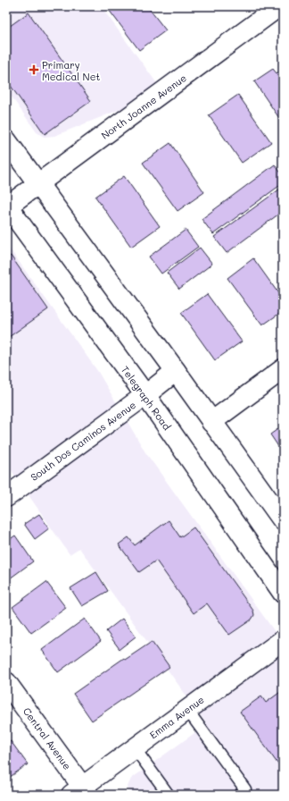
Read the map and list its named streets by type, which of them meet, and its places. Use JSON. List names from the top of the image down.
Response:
{
  "streets": {
    "street": [
      "North Joanne Avenue",
      "Telegraph Road",
      "South Dos Caminos Avenue",
      "Emma Avenue",
      "Central Avenue"
    ]
  },
  "crossings": [
    ["North Joanne Avenue", "Telegraph Road"],
    ["Telegraph Road", "South Dos Caminos Avenue"],
    ["Emma Avenue", "Central Avenue"]
  ],
  "places": {
    "health": ["Primary Medical Net"]
  }
}
